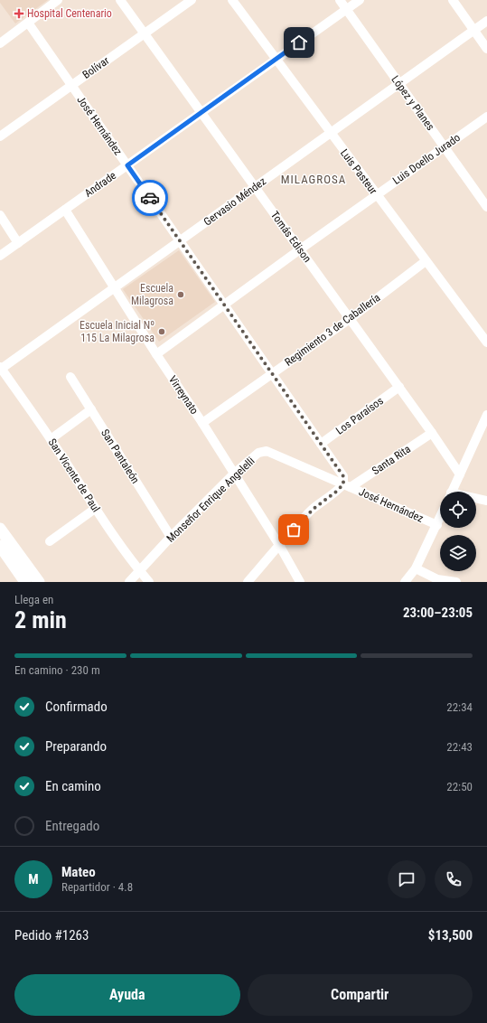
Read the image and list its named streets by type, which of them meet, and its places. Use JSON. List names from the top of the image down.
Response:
{
  "streets": {
    "street": [
      "Bolívar",
      "López y Planes",
      "José Hernández",
      "Luis Doello Jurado",
      "Luis Pasteur",
      "Andrade",
      "Gervasio Méndez",
      "Tomás Edison",
      "Regimiento 3 de Caballería",
      "Virreynato",
      "Los Paraísos",
      "San Pantaleón",
      "Santa Rita",
      "San Vicente de Paul",
      "Monseñor Enrique Angelelli"
    ]
  },
  "crossings": [
    ["Bolívar", "José Hernández"],
    ["Bolívar", "Tomás Edison"],
    ["López y Planes", "Luis Doello Jurado"],
    ["López y Planes", "Andrade"],
    ["López y Planes", "Gervasio Méndez"],
    ["José Hernández", "Luis Doello Jurado"],
    ["José Hernández", "Andrade"],
    ["José Hernández", "Gervasio Méndez"],
    ["José Hernández", "Regimiento 3 de Caballería"],
    ["José Hernández", "Los Paraísos"],
    ["José Hernández", "Santa Rita"],
    ["José Hernández", "Monseñor Enrique Angelelli"],
    ["Luis Doello Jurado", "Luis Pasteur"],
    ["Luis Doello Jurado", "Tomás Edison"],
    ["Luis Doello Jurado", "Virreynato"],
    ["Luis Pasteur", "Andrade"],
    ["Luis Pasteur", "Gervasio Méndez"],
    ["Luis Pasteur", "Regimiento 3 de Caballería"],
    ["Andrade", "Tomás Edison"],
    ["Andrade", "Virreynato"],
    ["Gervasio Méndez", "Tomás Edison"],
    ["Gervasio Méndez", "Virreynato"],
    ["Gervasio Méndez", "San Vicente de Paul"],
    ["Tomás Edison", "Regimiento 3 de Caballería"],
    ["Tomás Edison", "Los Paraísos"],
    ["Tomás Edison", "Santa Rita"],
    ["Regimiento 3 de Caballería", "Virreynato"],
    ["Virreynato", "Santa Rita"],
    ["Virreynato", "Monseñor Enrique Angelelli"],
    ["San Pantaleón", "Monseñor Enrique Angelelli"],
    ["Santa Rita", "Monseñor Enrique Angelelli"],
    ["San Vicente de Paul", "Monseñor Enrique Angelelli"]
  ],
  "districts": ["MILAGROSA"],
  "places": {
    "health": ["Hospital Centenario"],
    "other": ["Escuela Milagrosa", "Escuela Inicial Nº 115 La Milagrosa"]
  },
  "page": {
    "heading": ["2 min", "Llega en", "23:00–23:05"],
    "panel": [
      "Mateo",
      "Repartidor · 4.8",
      "Pedido #1263",
      "$13,500"
    ],
    "bar": "En camino · 230 m",
    "list": [
      ["Confirmado", "22:34"],
      ["Preparando", "22:43"],
      ["En camino", "22:50"],
      "Entregado"
    ],
    "round": "M",
    "buttons": ["Ayuda", "Compartir"]
  }
}
